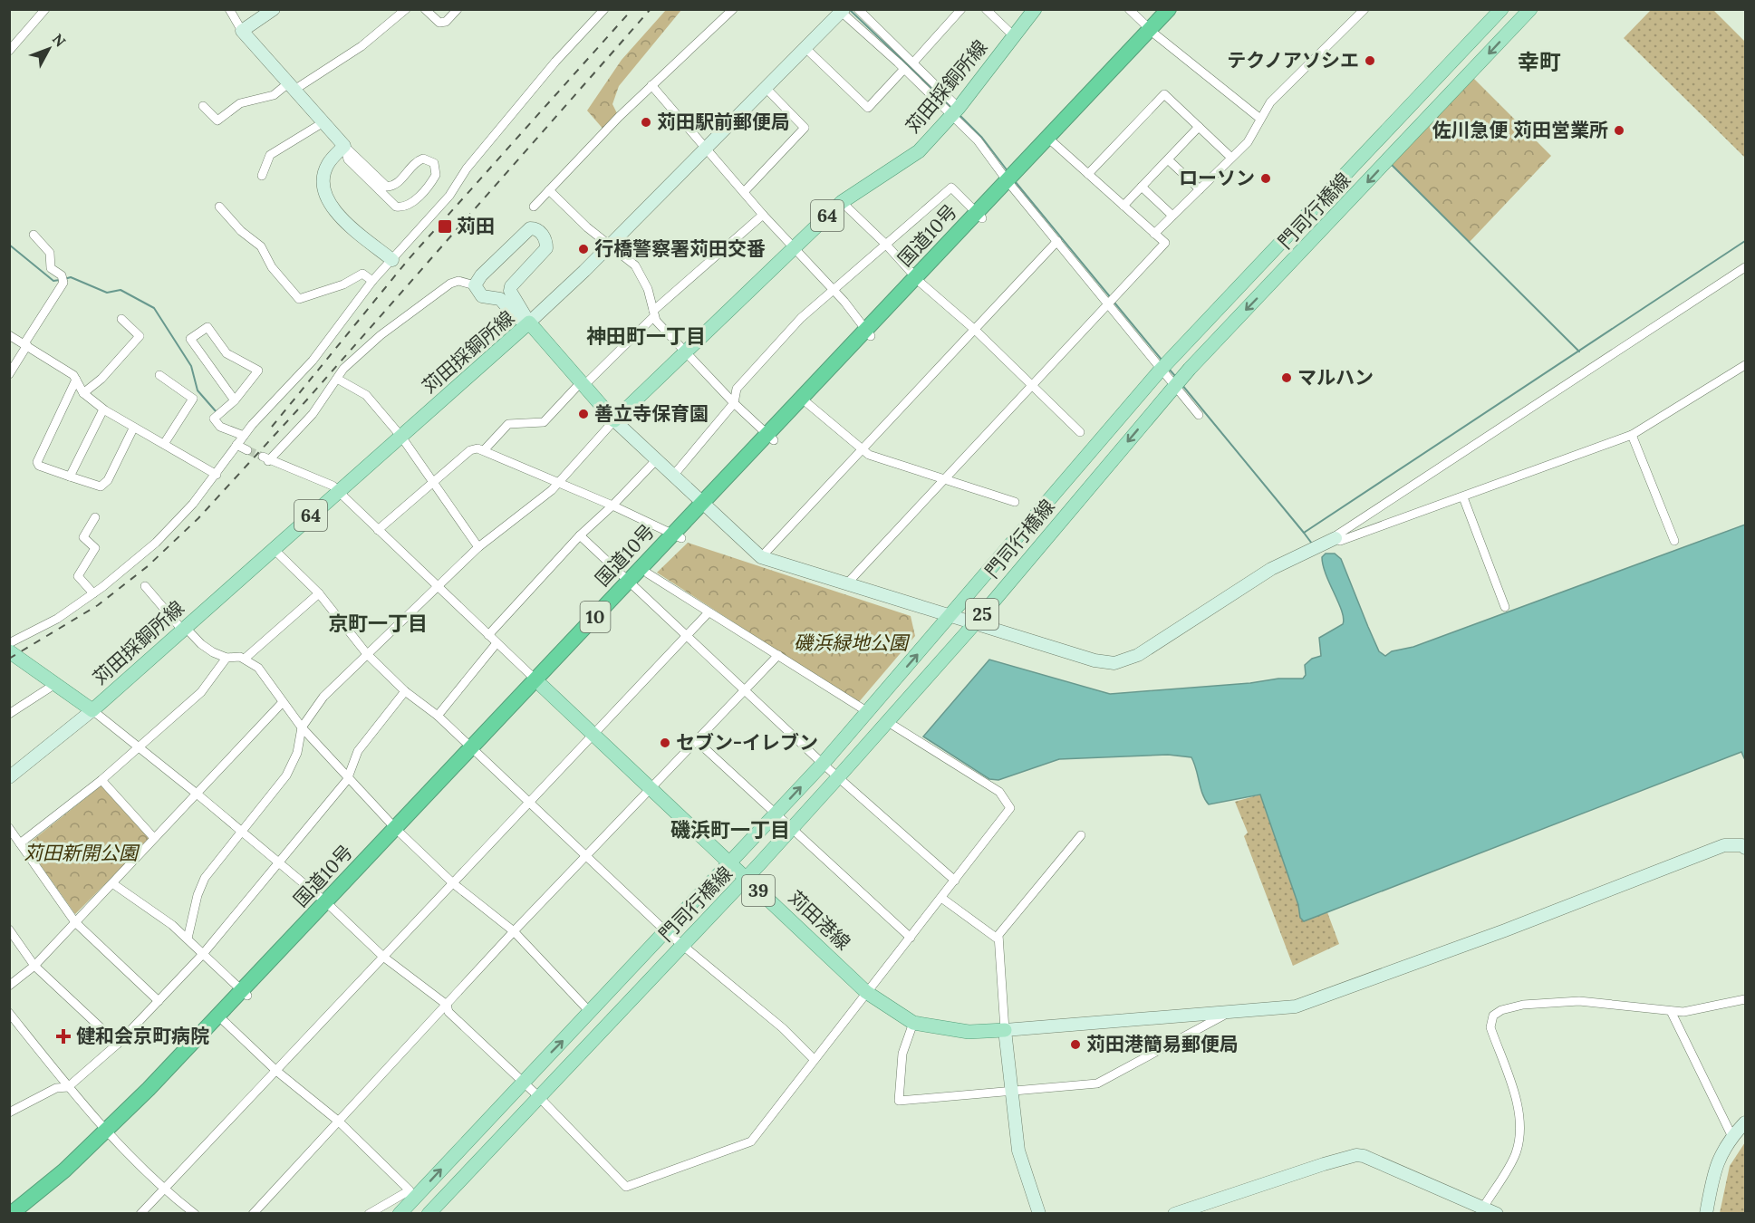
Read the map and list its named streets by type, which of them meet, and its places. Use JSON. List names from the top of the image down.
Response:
{
  "streets": {
    "highway": ["国道10号", "10"],
    "main road": [
      "苅田採銅所線",
      "門司行橋線",
      "64",
      "25",
      "39",
      "苅田港線"
    ]
  },
  "crossings": [
    ["門司行橋線", "苅田港線"],
    ["国道10号", "苅田港線"]
  ],
  "districts": [
    "幸町",
    "神田町一丁目",
    "京町一丁目",
    "磯浜町一丁目"
  ],
  "parks": ["磯浜緑地公園", "苅田新開公園"],
  "places": {
    "other": [
      "テクノアソシエ",
      "苅田駅前郵便局",
      "佐川急便 苅田営業所",
      "ローソン",
      "行橋警察署苅田交番",
      "マルハン",
      "善立寺保育園",
      "セブン-イレブン",
      "苅田港簡易郵便局"
    ],
    "transit": ["苅田"],
    "health": ["健和会京町病院"]
  },
  "north": "top right"
}
